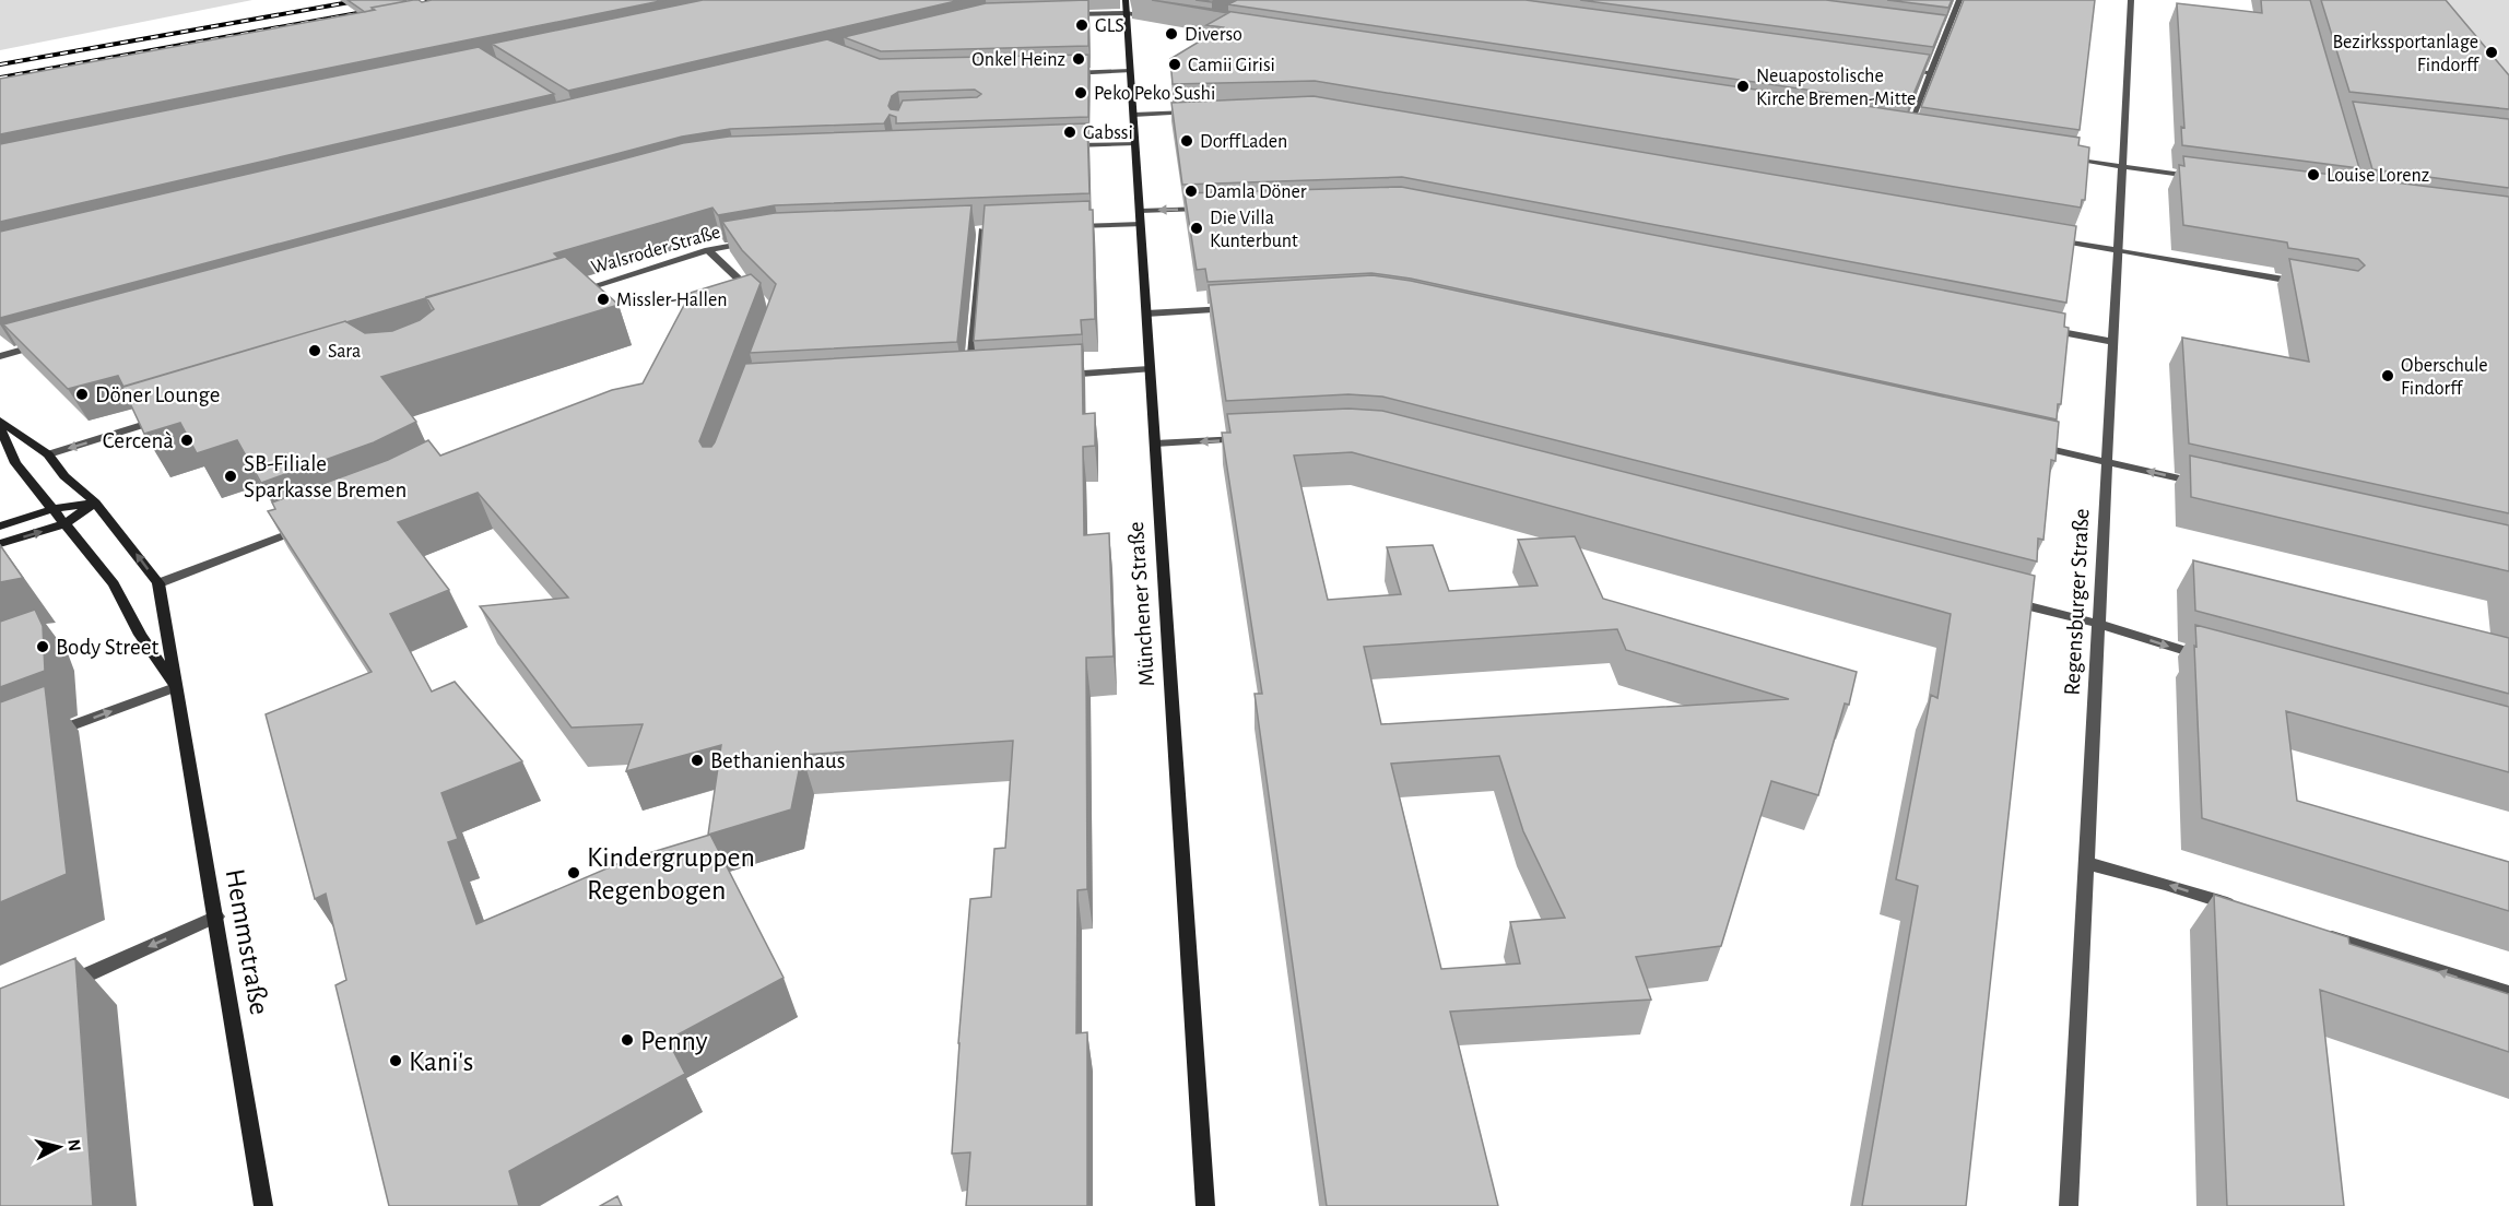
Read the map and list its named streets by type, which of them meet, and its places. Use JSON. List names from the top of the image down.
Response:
{
  "streets": {
    "street": [
      "Walsroder Straße",
      "Regensburger Straße",
      "Münchener Straße",
      "Hemmstraße"
    ]
  },
  "places": [
    "GLS",
    "Diverso",
    "Bezirkssportanlage Findorff",
    "Onkel Heinz",
    "Camii Girisi",
    "Neuapostolische Kirche Bremen-Mitte",
    "Peko Peko Sushi",
    "Gabssi",
    "DorffLaden",
    "Louise Lorenz",
    "Damla Döner",
    "Die Villa Kunterbunt",
    "Missler-Hallen",
    "Sara",
    "Oberschule Findorff",
    "Döner Lounge",
    "Cercenà",
    "SB-Filiale Sparkasse Bremen",
    "Body Street",
    "Bethanienhaus",
    "Kindergruppen Regenbogen",
    "Penny",
    "Kani's"
  ],
  "north": "right"
}
